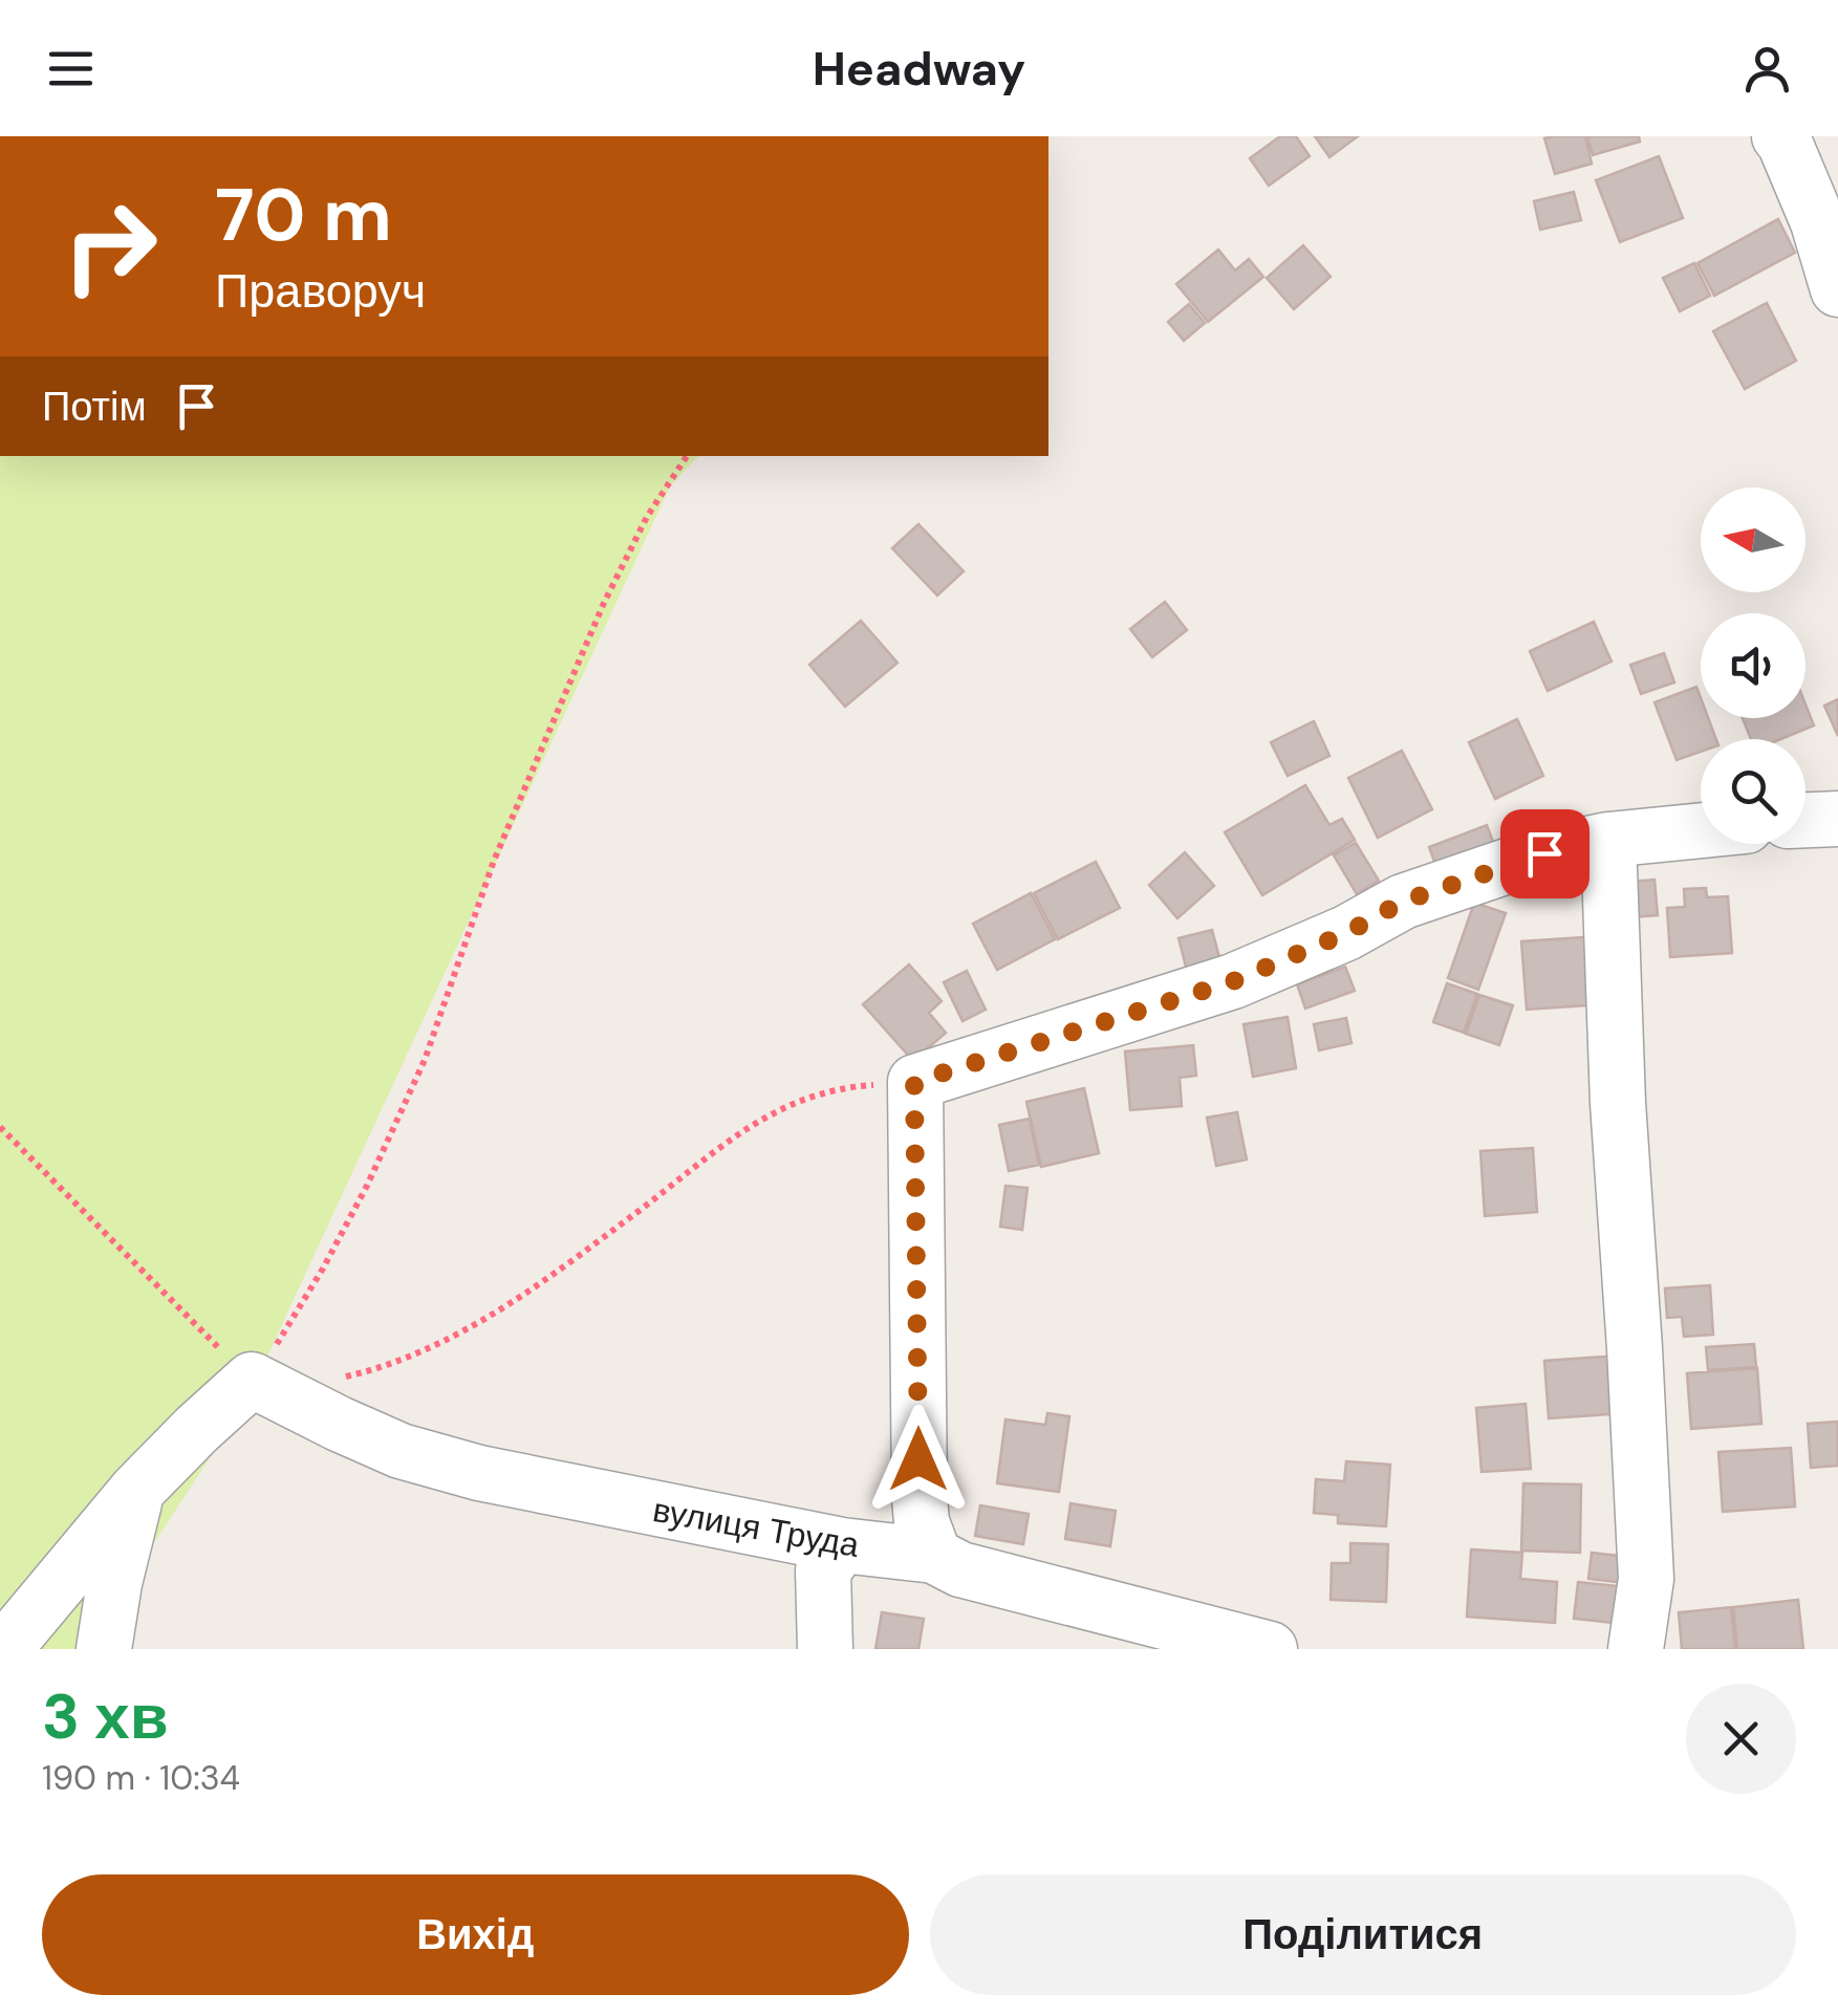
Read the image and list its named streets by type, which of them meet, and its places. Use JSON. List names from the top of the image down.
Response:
{
  "streets": {
    "street": ["вулиця Труда"]
  },
  "north": "left",
  "page": {
    "header": "Headway",
    "turn": ["70 m", "Праворуч"],
    "then": "Потім",
    "heading": ["3 хв", "190 m · 10:34"],
    "buttons": ["Вихід", "Поділитися"]
  }
}
